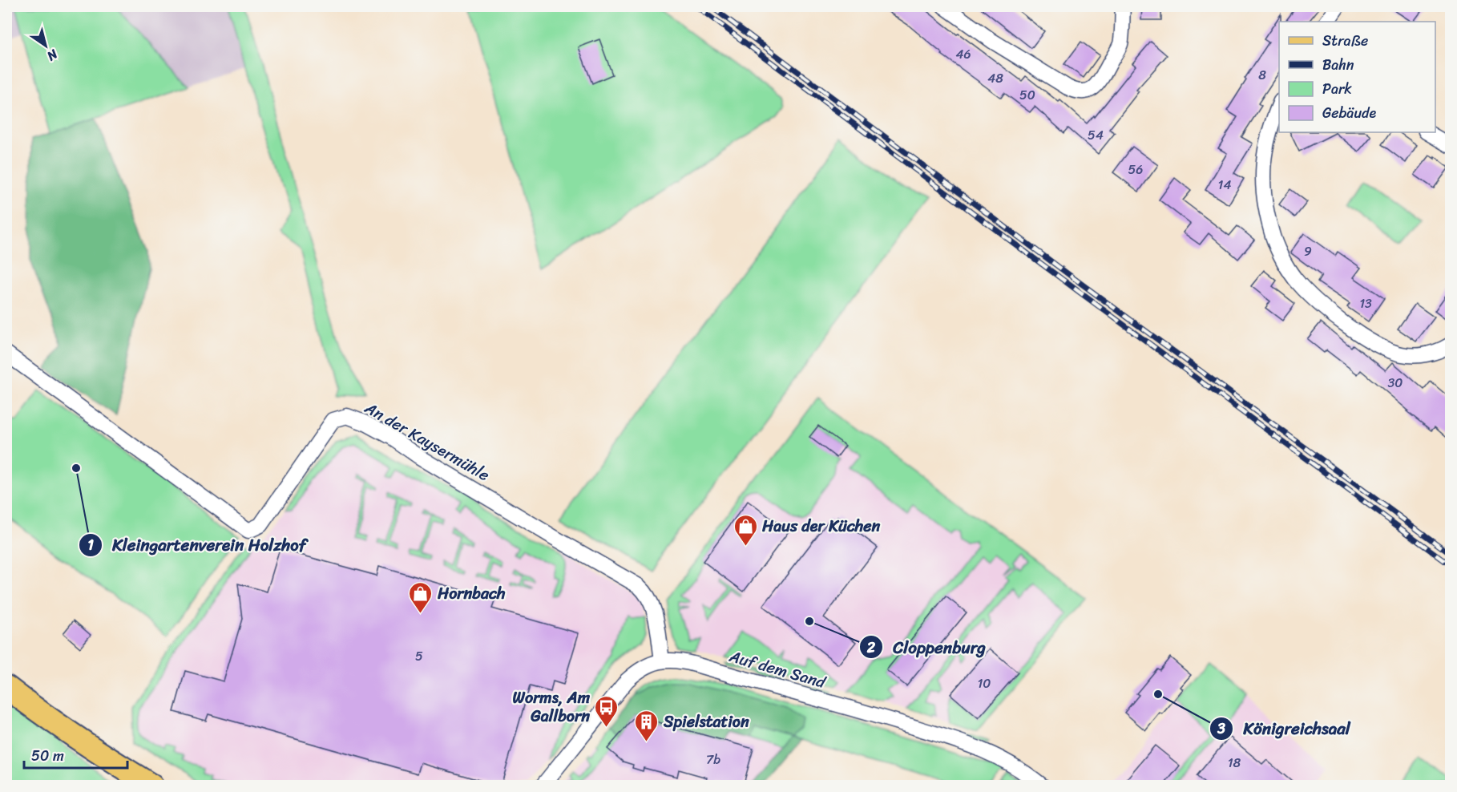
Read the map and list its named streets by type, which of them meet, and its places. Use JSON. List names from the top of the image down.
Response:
{
  "streets": {
    "street": ["An der Kaysermühle", "Auf dem Sand"]
  },
  "crossings": [
    ["An der Kaysermühle", "Auf dem Sand"]
  ],
  "places": {
    "other": ["Kleingartenverein Holzhof", "Cloppenburg", "Königreichsaal"],
    "shop": ["Haus der Küchen", "Hornbach"],
    "bus stop": ["Worms, Am Gallborn"],
    "building": ["Spielstation"]
  },
  "house_numbers": [
    "46",
    "8",
    "48",
    "50",
    "54",
    "56",
    "14",
    "9",
    "13",
    "30",
    "5",
    "10",
    "7b",
    "18"
  ],
  "legend": [
    "Straße",
    "Bahn",
    "Park",
    "Gebäude"
  ],
  "scale_bar": "50 m",
  "north": "bottom right"
}
